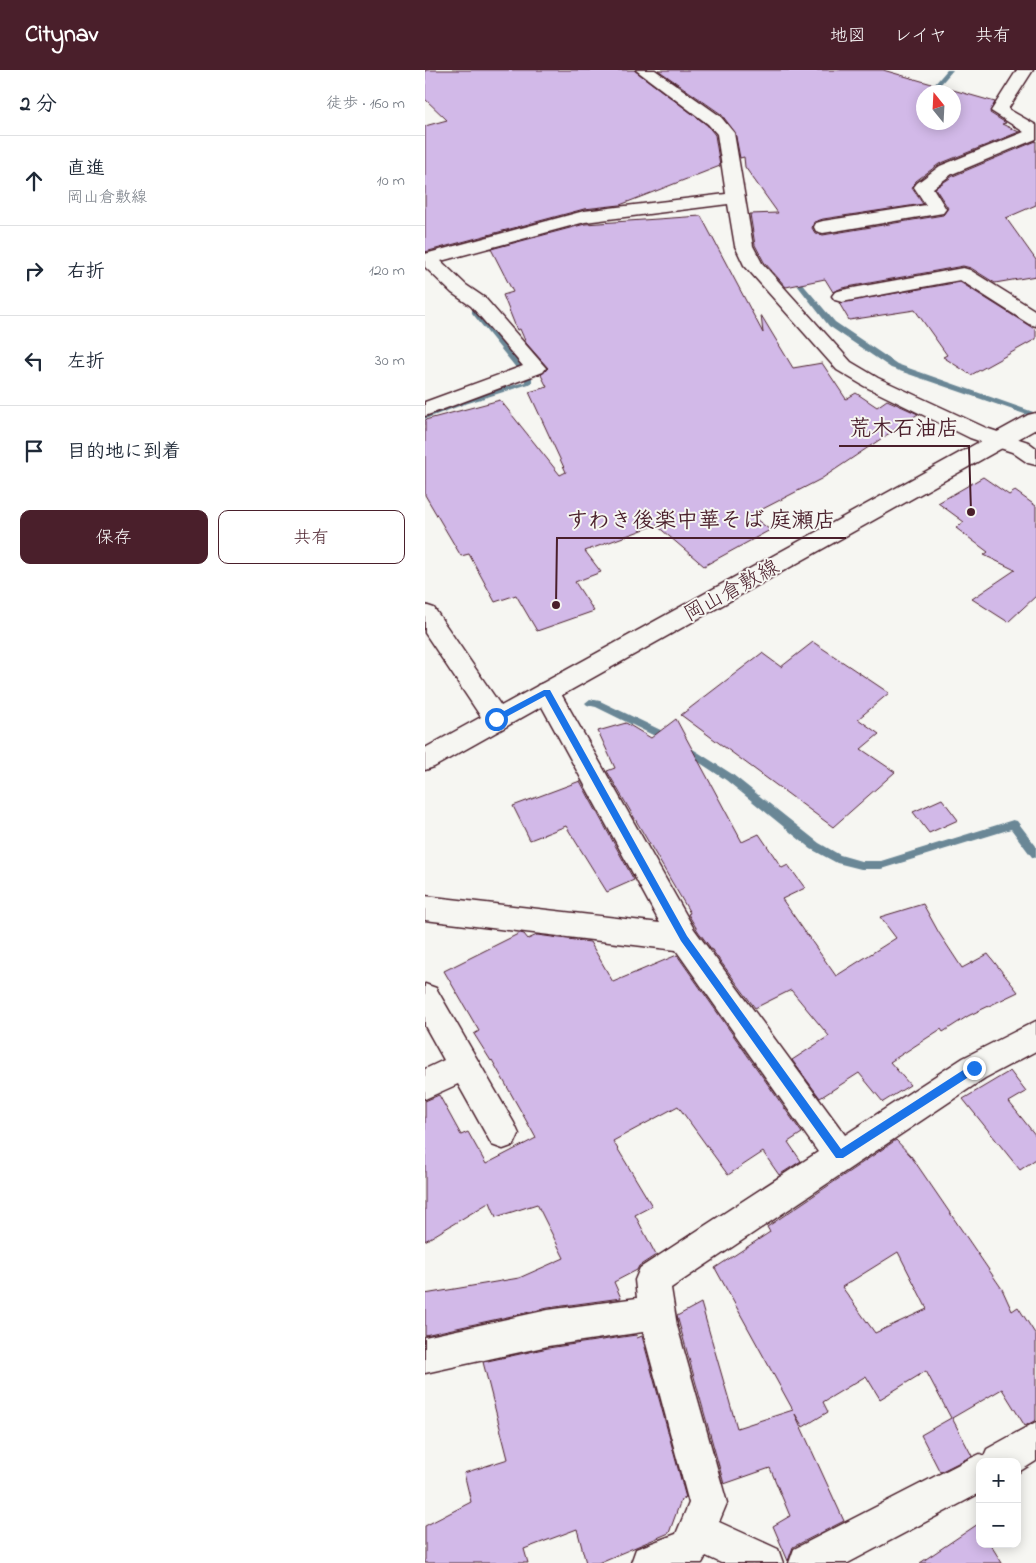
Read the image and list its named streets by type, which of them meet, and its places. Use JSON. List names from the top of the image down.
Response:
{
  "streets": {
    "street": ["岡山倉敷線"]
  },
  "places": ["荒木石油店", "すわき後楽中華そば 庭瀬店"],
  "north": "top",
  "page": {
    "header": "Citynav",
    "nav": ["地図", "レイヤ", "共有"],
    "heading": ["2 分", "徒歩 · 160 m"],
    "list": [
      ["直進", "岡山倉敷線", "10 m"],
      ["右折", "120 m"],
      ["左折", "30 m"],
      "目的地に到着"
    ],
    "buttons": ["保存", "共有"],
    "map_buttons": ["+", "−"]
  }
}
